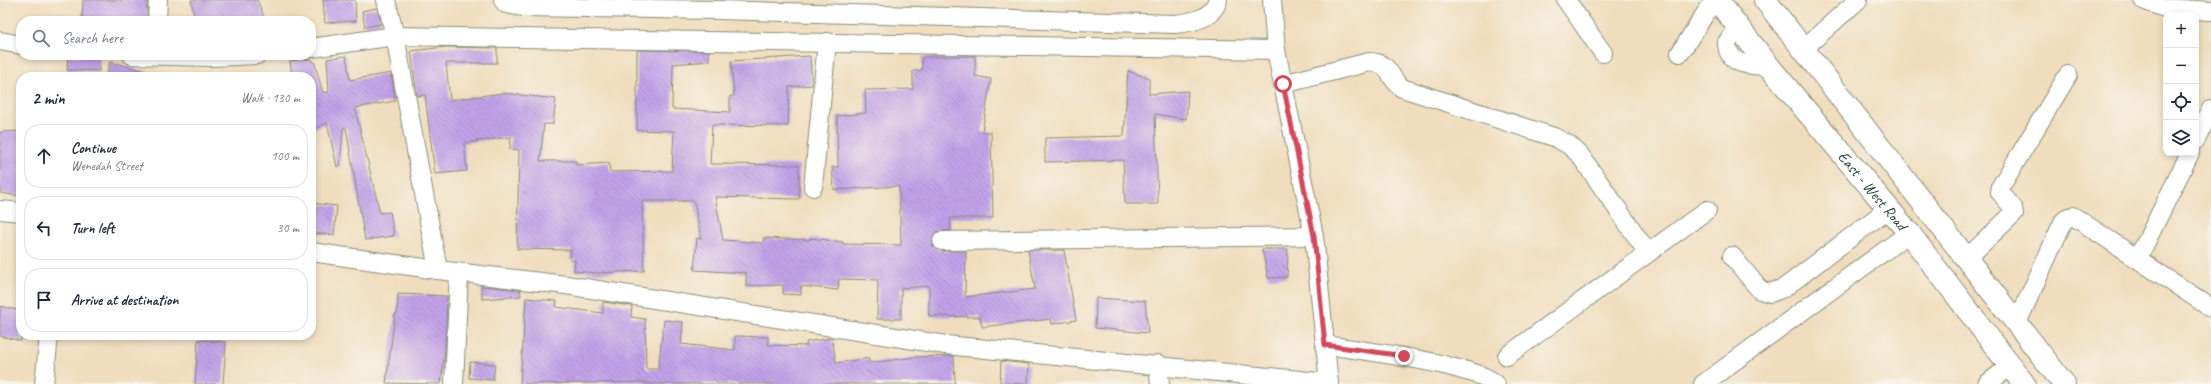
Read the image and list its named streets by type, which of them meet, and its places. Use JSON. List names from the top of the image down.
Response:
{
  "streets": {
    "main road": ["East - West Road"]
  },
  "page": {
    "map_buttons": ["+", "−"],
    "search": "Search here",
    "heading": ["2 min", "Walk · 130 m"],
    "list": [
      ["Continue", "Wenedah Street", "100 m"],
      ["Turn left", "30 m"],
      "Arrive at destination"
    ]
  }
}
